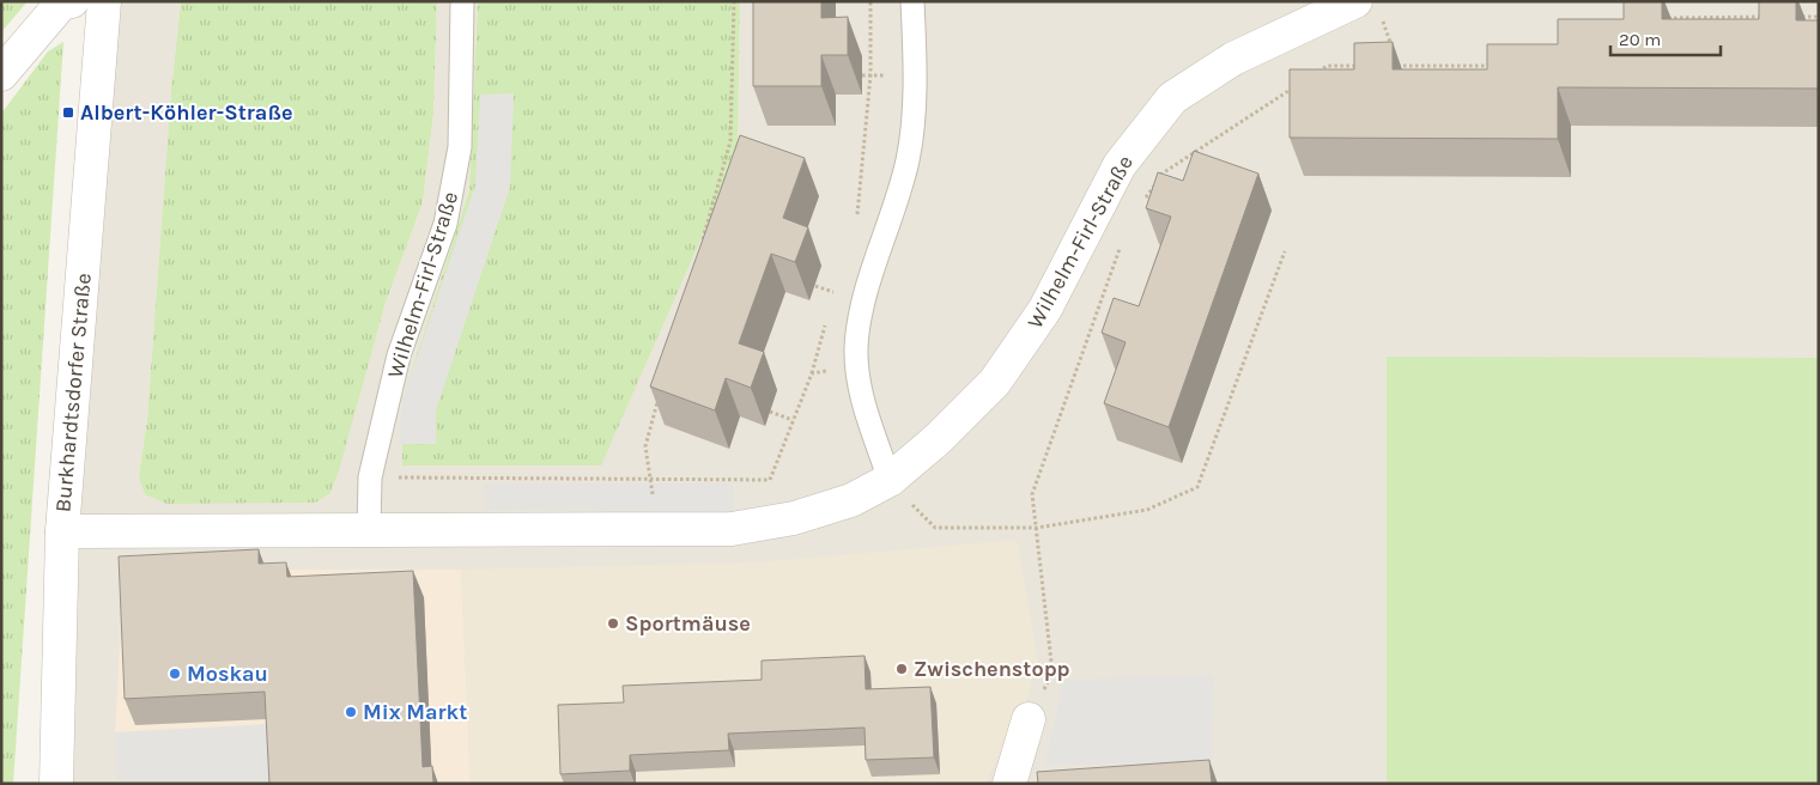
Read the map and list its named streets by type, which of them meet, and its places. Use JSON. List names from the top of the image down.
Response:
{
  "streets": {
    "street": ["Wilhelm-Firl-Straße", "Burkhardtsdorfer Straße"]
  },
  "crossings": [
    ["Wilhelm-Firl-Straße", "Burkhardtsdorfer Straße"]
  ],
  "places": {
    "transit": ["Albert-Köhler-Straße"],
    "other": [
      "Sportmäuse",
      "Zwischenstopp",
      "Moskau",
      "Mix Markt"
    ]
  },
  "scale_bar": "20 m"
}
